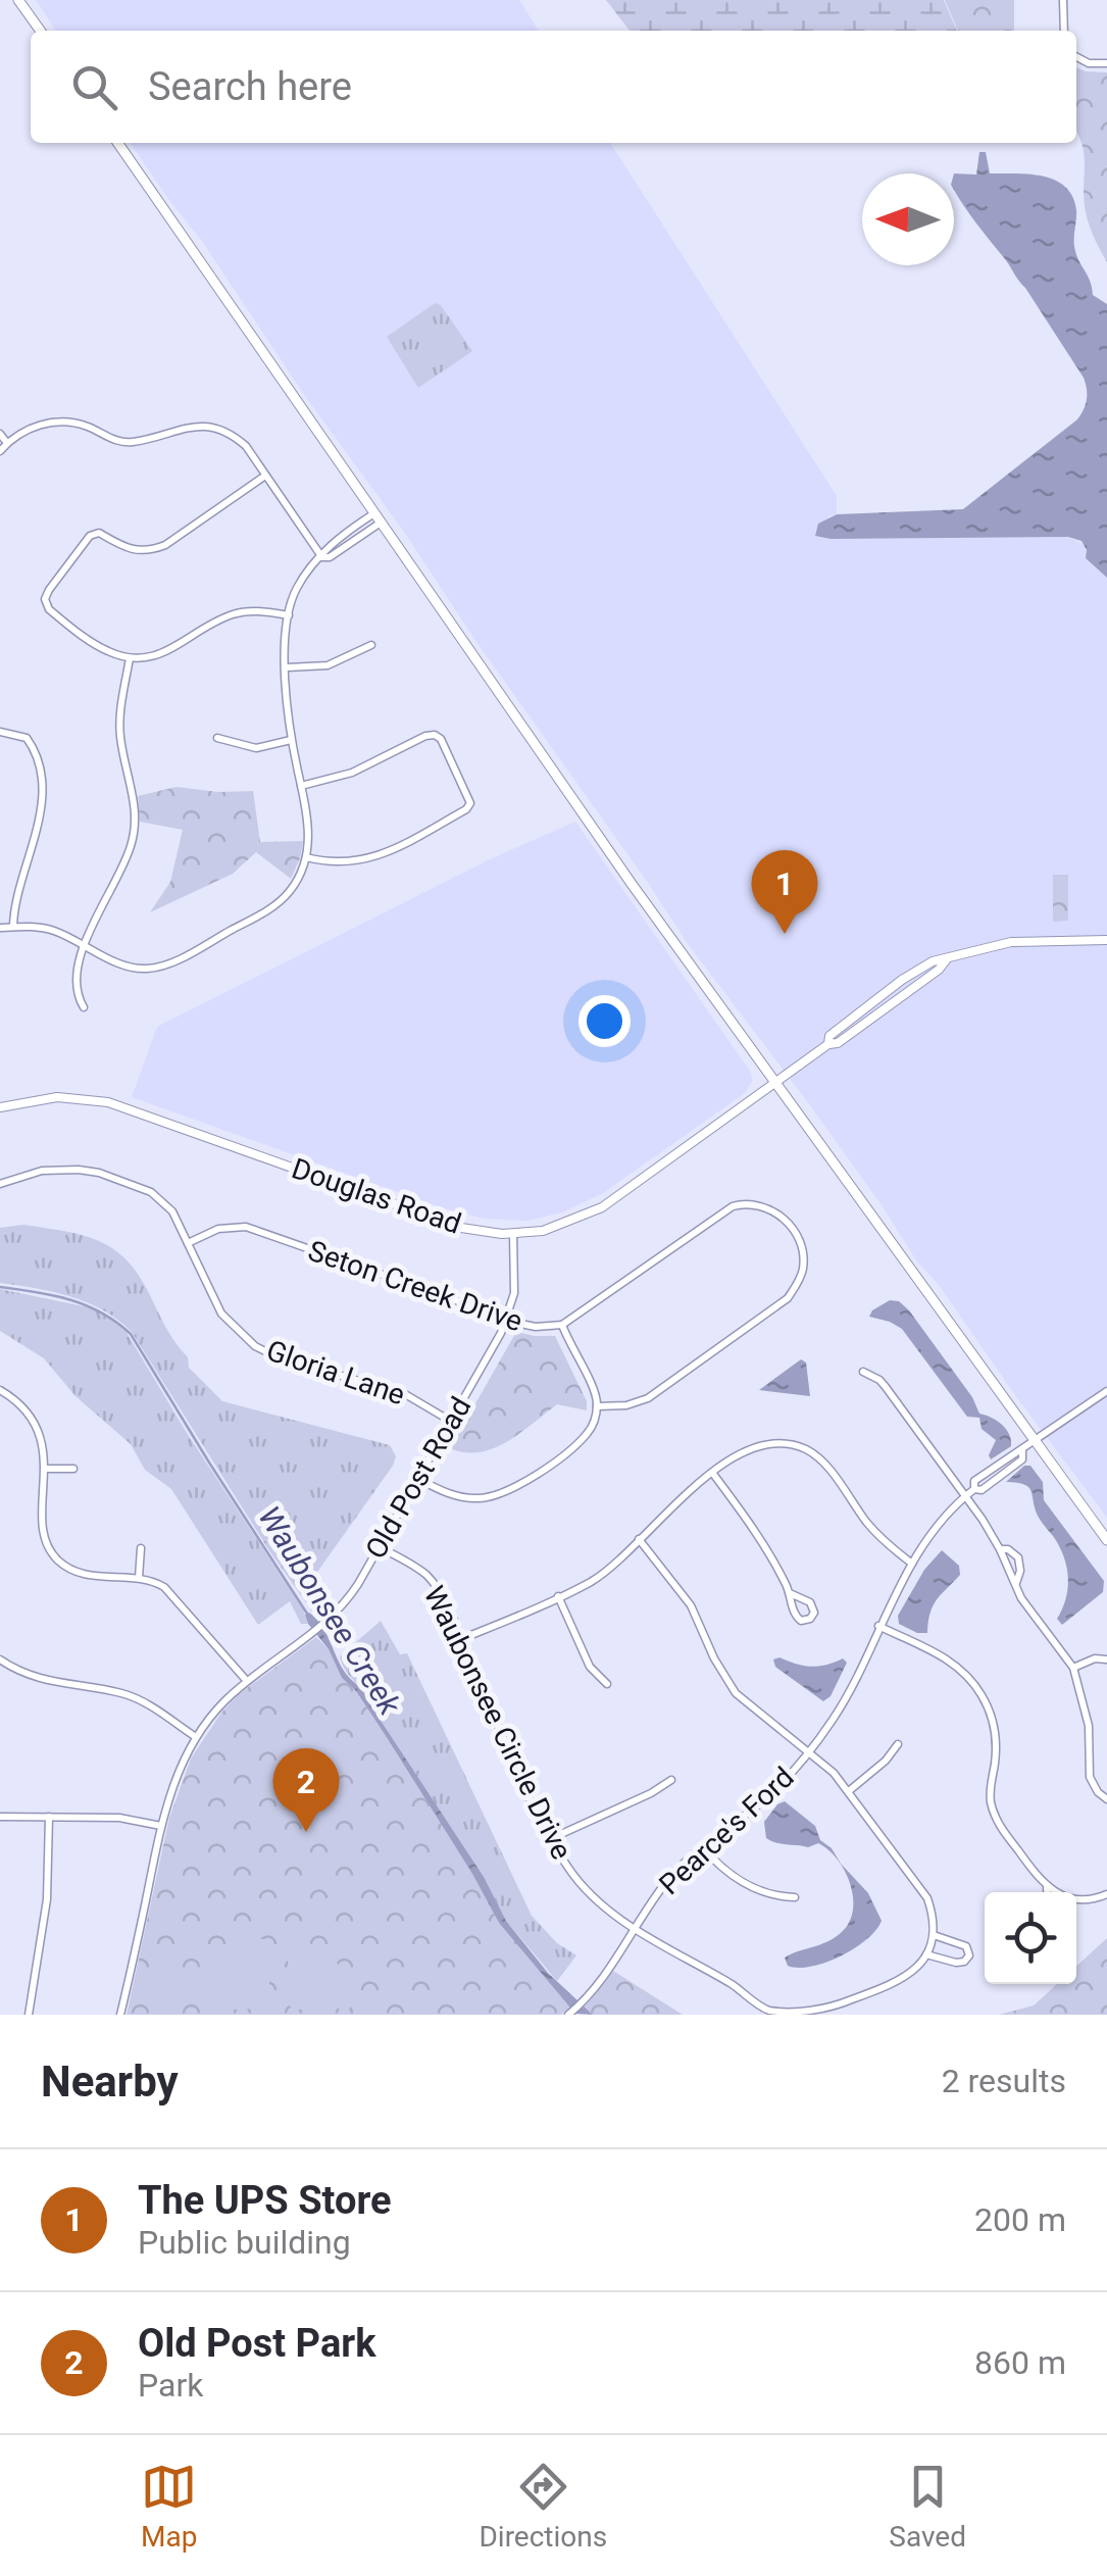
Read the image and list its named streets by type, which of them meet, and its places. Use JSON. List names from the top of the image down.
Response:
{
  "streets": {
    "street": [
      "Douglas Road",
      "Seton Creek Drive",
      "Gloria Lane",
      "Old Post Road",
      "Waubonsee Circle Drive",
      "Pearce's Ford"
    ]
  },
  "crossings": [
    ["Douglas Road", "Old Post Road"],
    ["Seton Creek Drive", "Gloria Lane"],
    ["Seton Creek Drive", "Old Post Road"],
    ["Gloria Lane", "Old Post Road"],
    ["Old Post Road", "Waubonsee Circle Drive"],
    ["Waubonsee Circle Drive", "Pearce's Ford"]
  ],
  "water": ["Waubonsee Creek"],
  "north": "left",
  "page": {
    "search": "Search here",
    "pins": ["1", "2"],
    "heading": ["Nearby", "2 results"],
    "list": [
      {
        "mark": "1",
        "name": "The UPS Store",
        "note": "Public building",
        "value": "200 m"
      },
      {
        "mark": "2",
        "name": "Old Post Park",
        "note": "Park",
        "value": "860 m"
      }
    ],
    "nav": ["Map", "Directions", "Saved"]
  }
}
